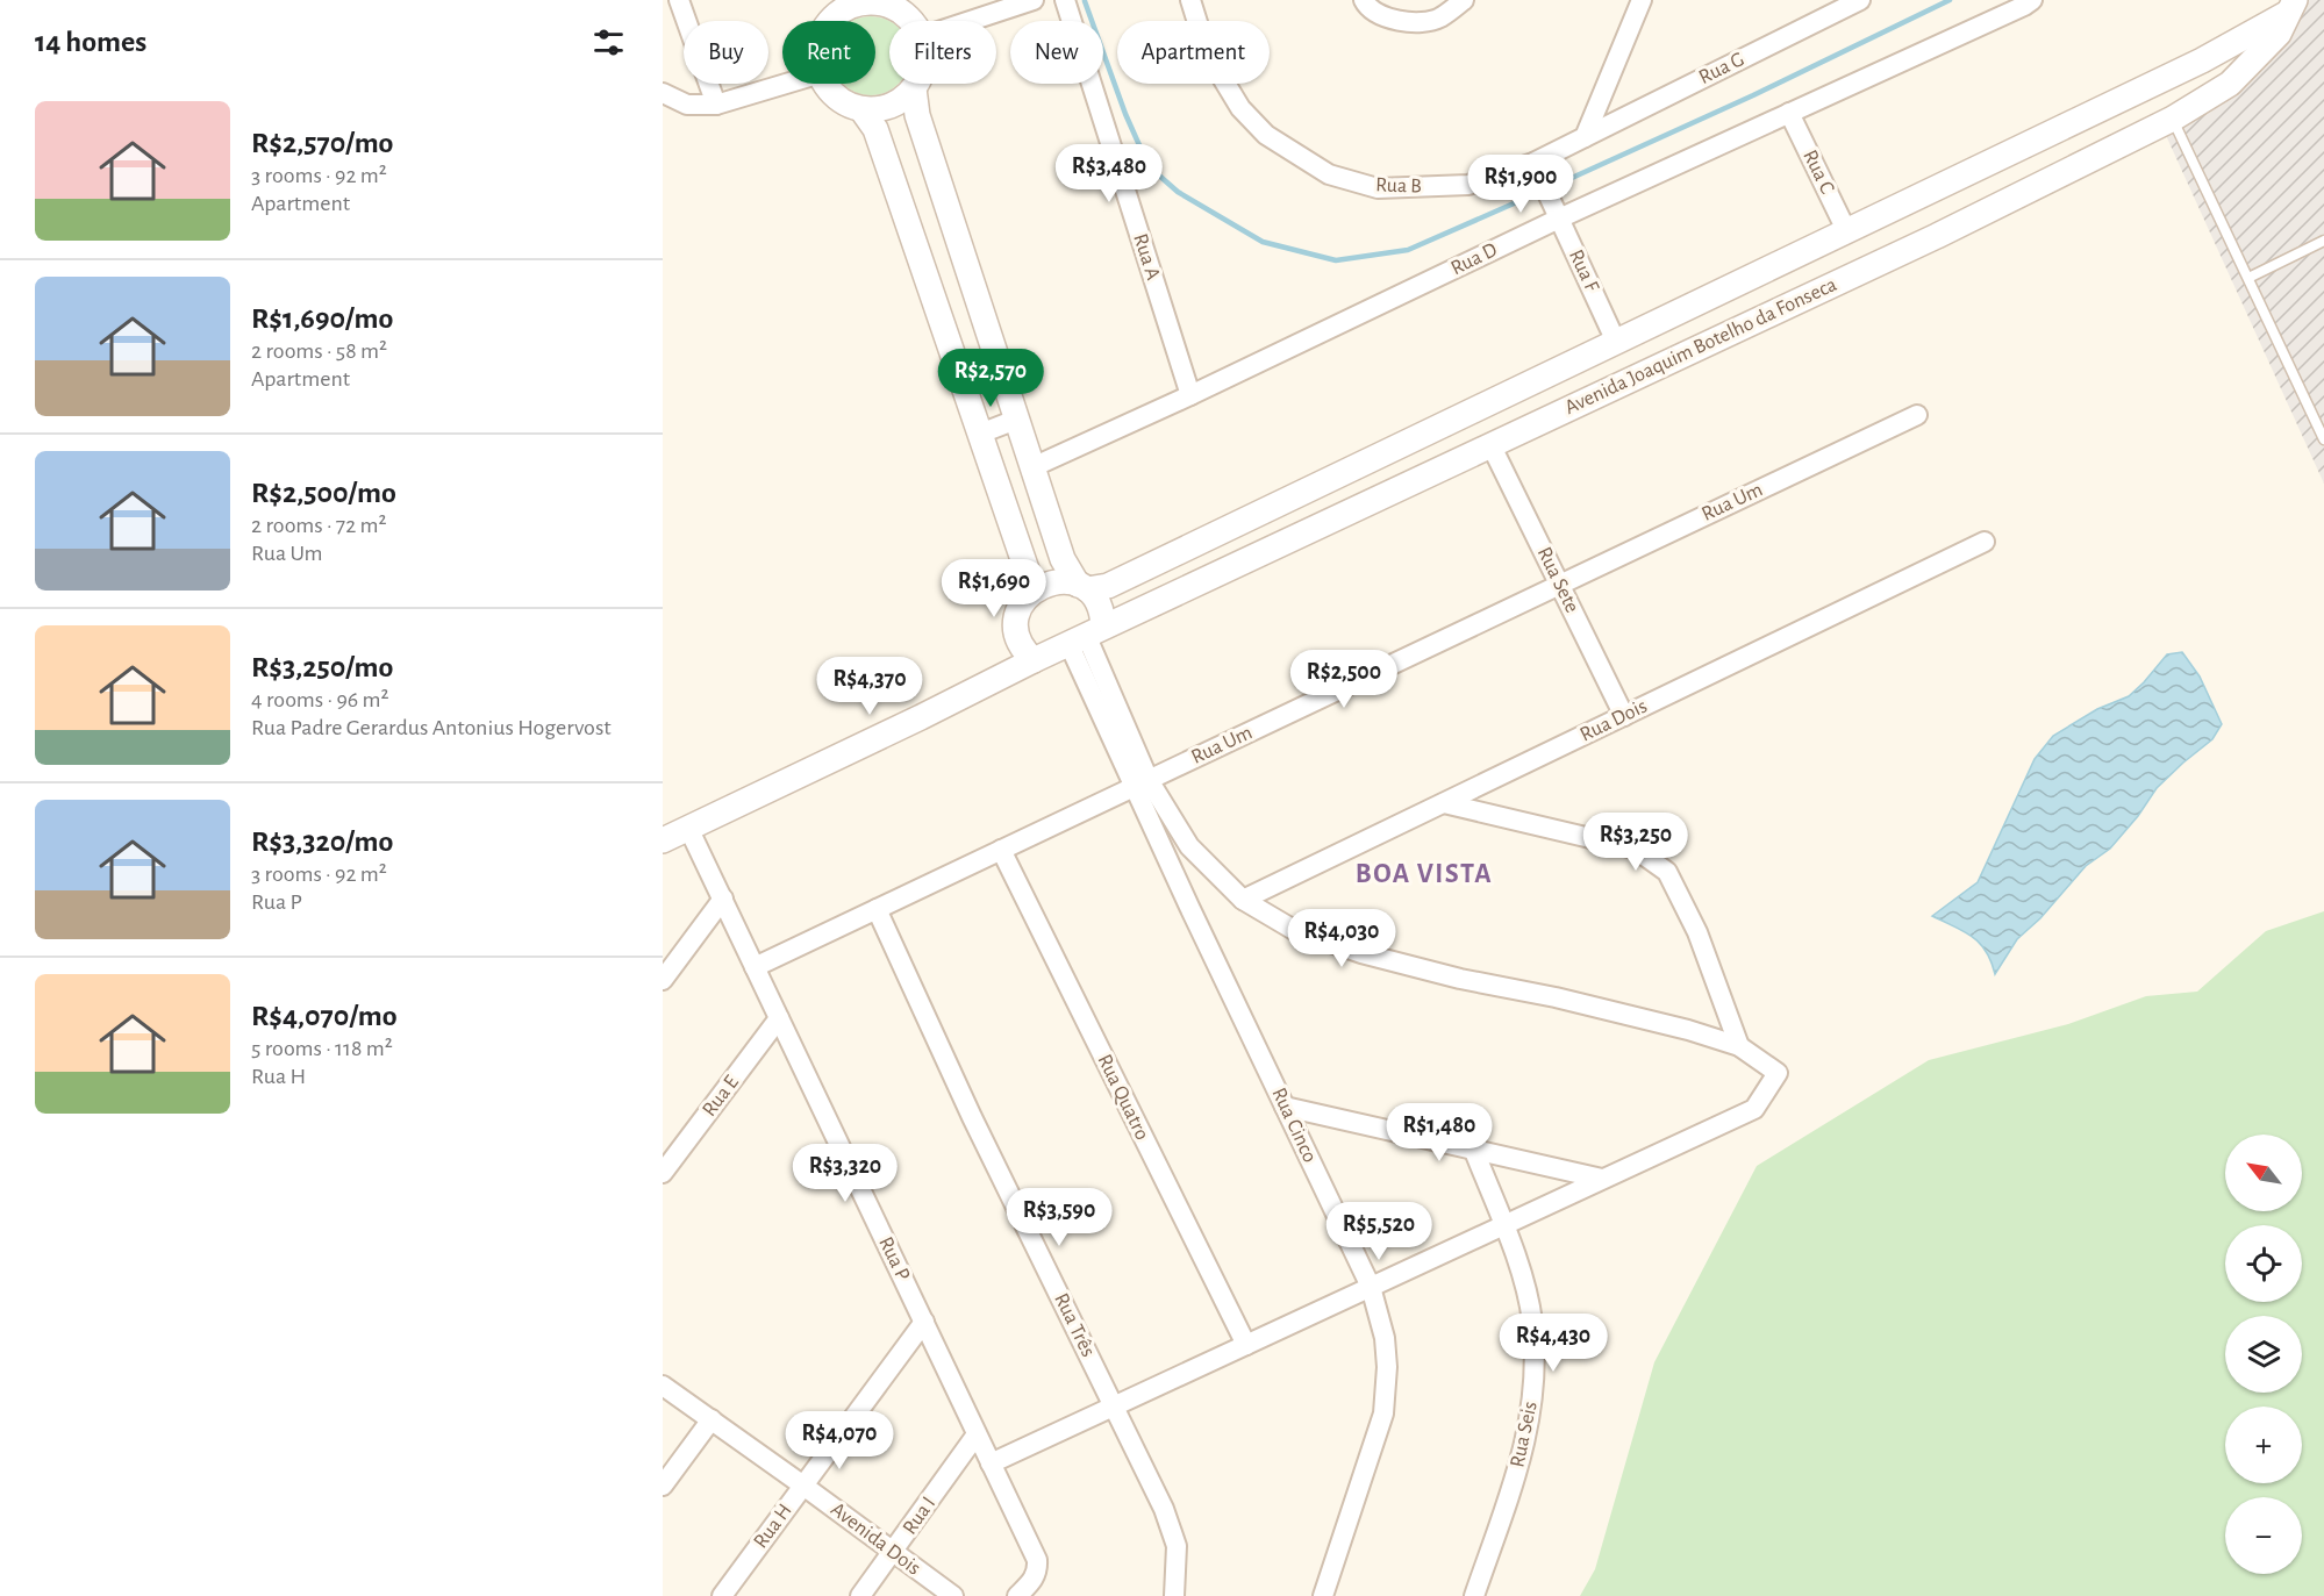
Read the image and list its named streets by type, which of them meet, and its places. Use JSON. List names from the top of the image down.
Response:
{
  "streets": {
    "street": [
      "Rua G",
      "Rua C",
      "Rua B",
      "Rua A",
      "Rua D",
      "Rua F",
      "Avenida Joaquim Botelho da Fonseca",
      "Rua Um",
      "Rua Sete",
      "Rua Dois",
      "Rua E",
      "Rua Quatro",
      "Rua Cinco",
      "Rua P",
      "Rua Três",
      "Rua Seis",
      "Rua I",
      "Rua H",
      "Avenida Dois"
    ]
  },
  "crossings": [
    ["Rua G", "Rua B"],
    ["Rua C", "Rua D"],
    ["Rua B", "Rua F"],
    ["Rua A", "Rua D"],
    ["Rua D", "Rua F"],
    ["Avenida Joaquim Botelho da Fonseca", "Rua Sete"],
    ["Rua Um", "Rua Sete"],
    ["Rua Um", "Rua Quatro"],
    ["Rua Um", "Rua Cinco"],
    ["Rua Um", "Rua P"],
    ["Rua Um", "Rua Três"],
    ["Rua Sete", "Rua Dois"],
    ["Rua E", "Rua P"],
    ["Rua P", "Rua I"],
    ["Rua P", "Rua H"],
    ["Rua I", "Avenida Dois"],
    ["Rua H", "Avenida Dois"]
  ],
  "districts": ["BOA VISTA"],
  "north": "top left",
  "page": {
    "heading": "14 homes",
    "chip": [
      "Buy",
      "Rent",
      "Filters",
      "New",
      "Apartment"
    ],
    "list": [
      {
        "name": "R$2,570/mo",
        "note": "3 rooms · 92 m² · Apartment"
      },
      {
        "name": "R$1,690/mo",
        "note": "2 rooms · 58 m² · Apartment"
      },
      {
        "name": "R$2,500/mo",
        "note": "2 rooms · 72 m² · Rua Um"
      },
      {
        "name": "R$3,250/mo",
        "note": "4 rooms · 96 m² · Rua Padre Gerardus Antonius Hogervost"
      },
      {
        "name": "R$3,320/mo",
        "note": "3 rooms · 92 m² · Rua P"
      },
      {
        "name": "R$4,070/mo",
        "note": "5 rooms · 118 m² · Rua H"
      }
    ],
    "price": [
      "R$3,480",
      "R$1,900",
      "R$2,570",
      "R$1,690",
      "R$2,500",
      "R$4,370",
      "R$3,250",
      "R$4,030",
      "R$1,480",
      "R$3,320",
      "R$3,590",
      "R$5,520",
      "R$4,430",
      "R$4,070"
    ],
    "map_buttons": ["+", "−"]
  }
}
